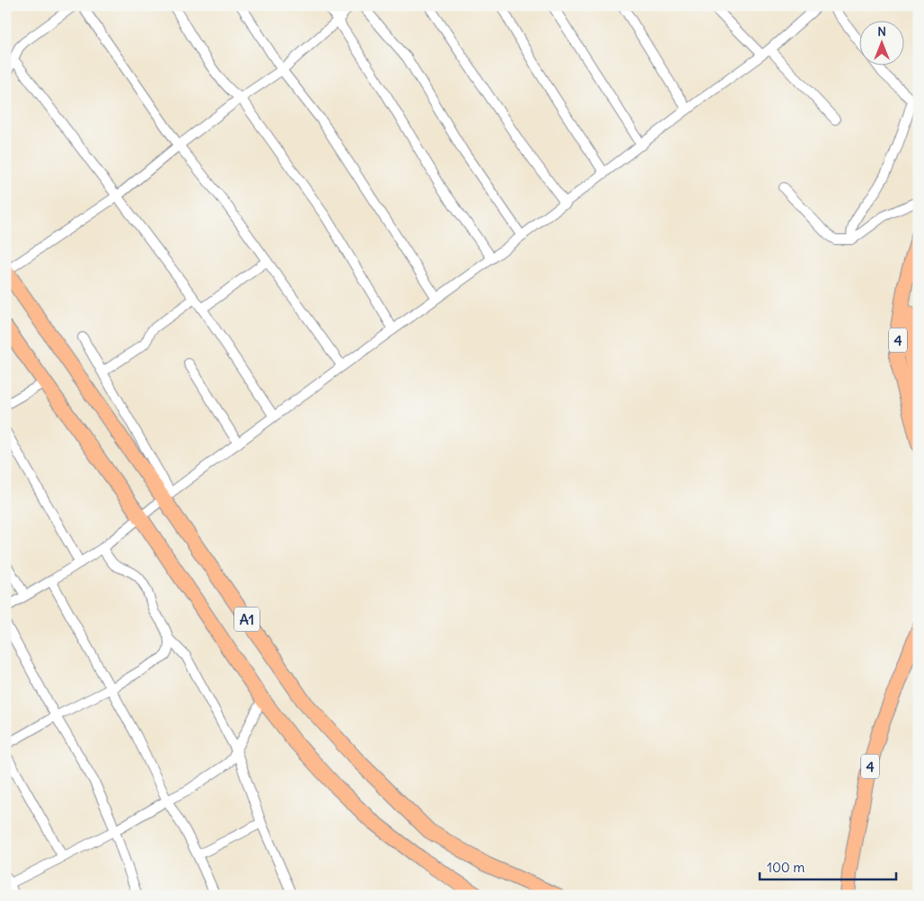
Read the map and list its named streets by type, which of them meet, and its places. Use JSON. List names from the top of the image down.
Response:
{
  "streets": {
    "main road": ["4", "A1"]
  },
  "scale_bar": "100 m",
  "north": "top"
}
